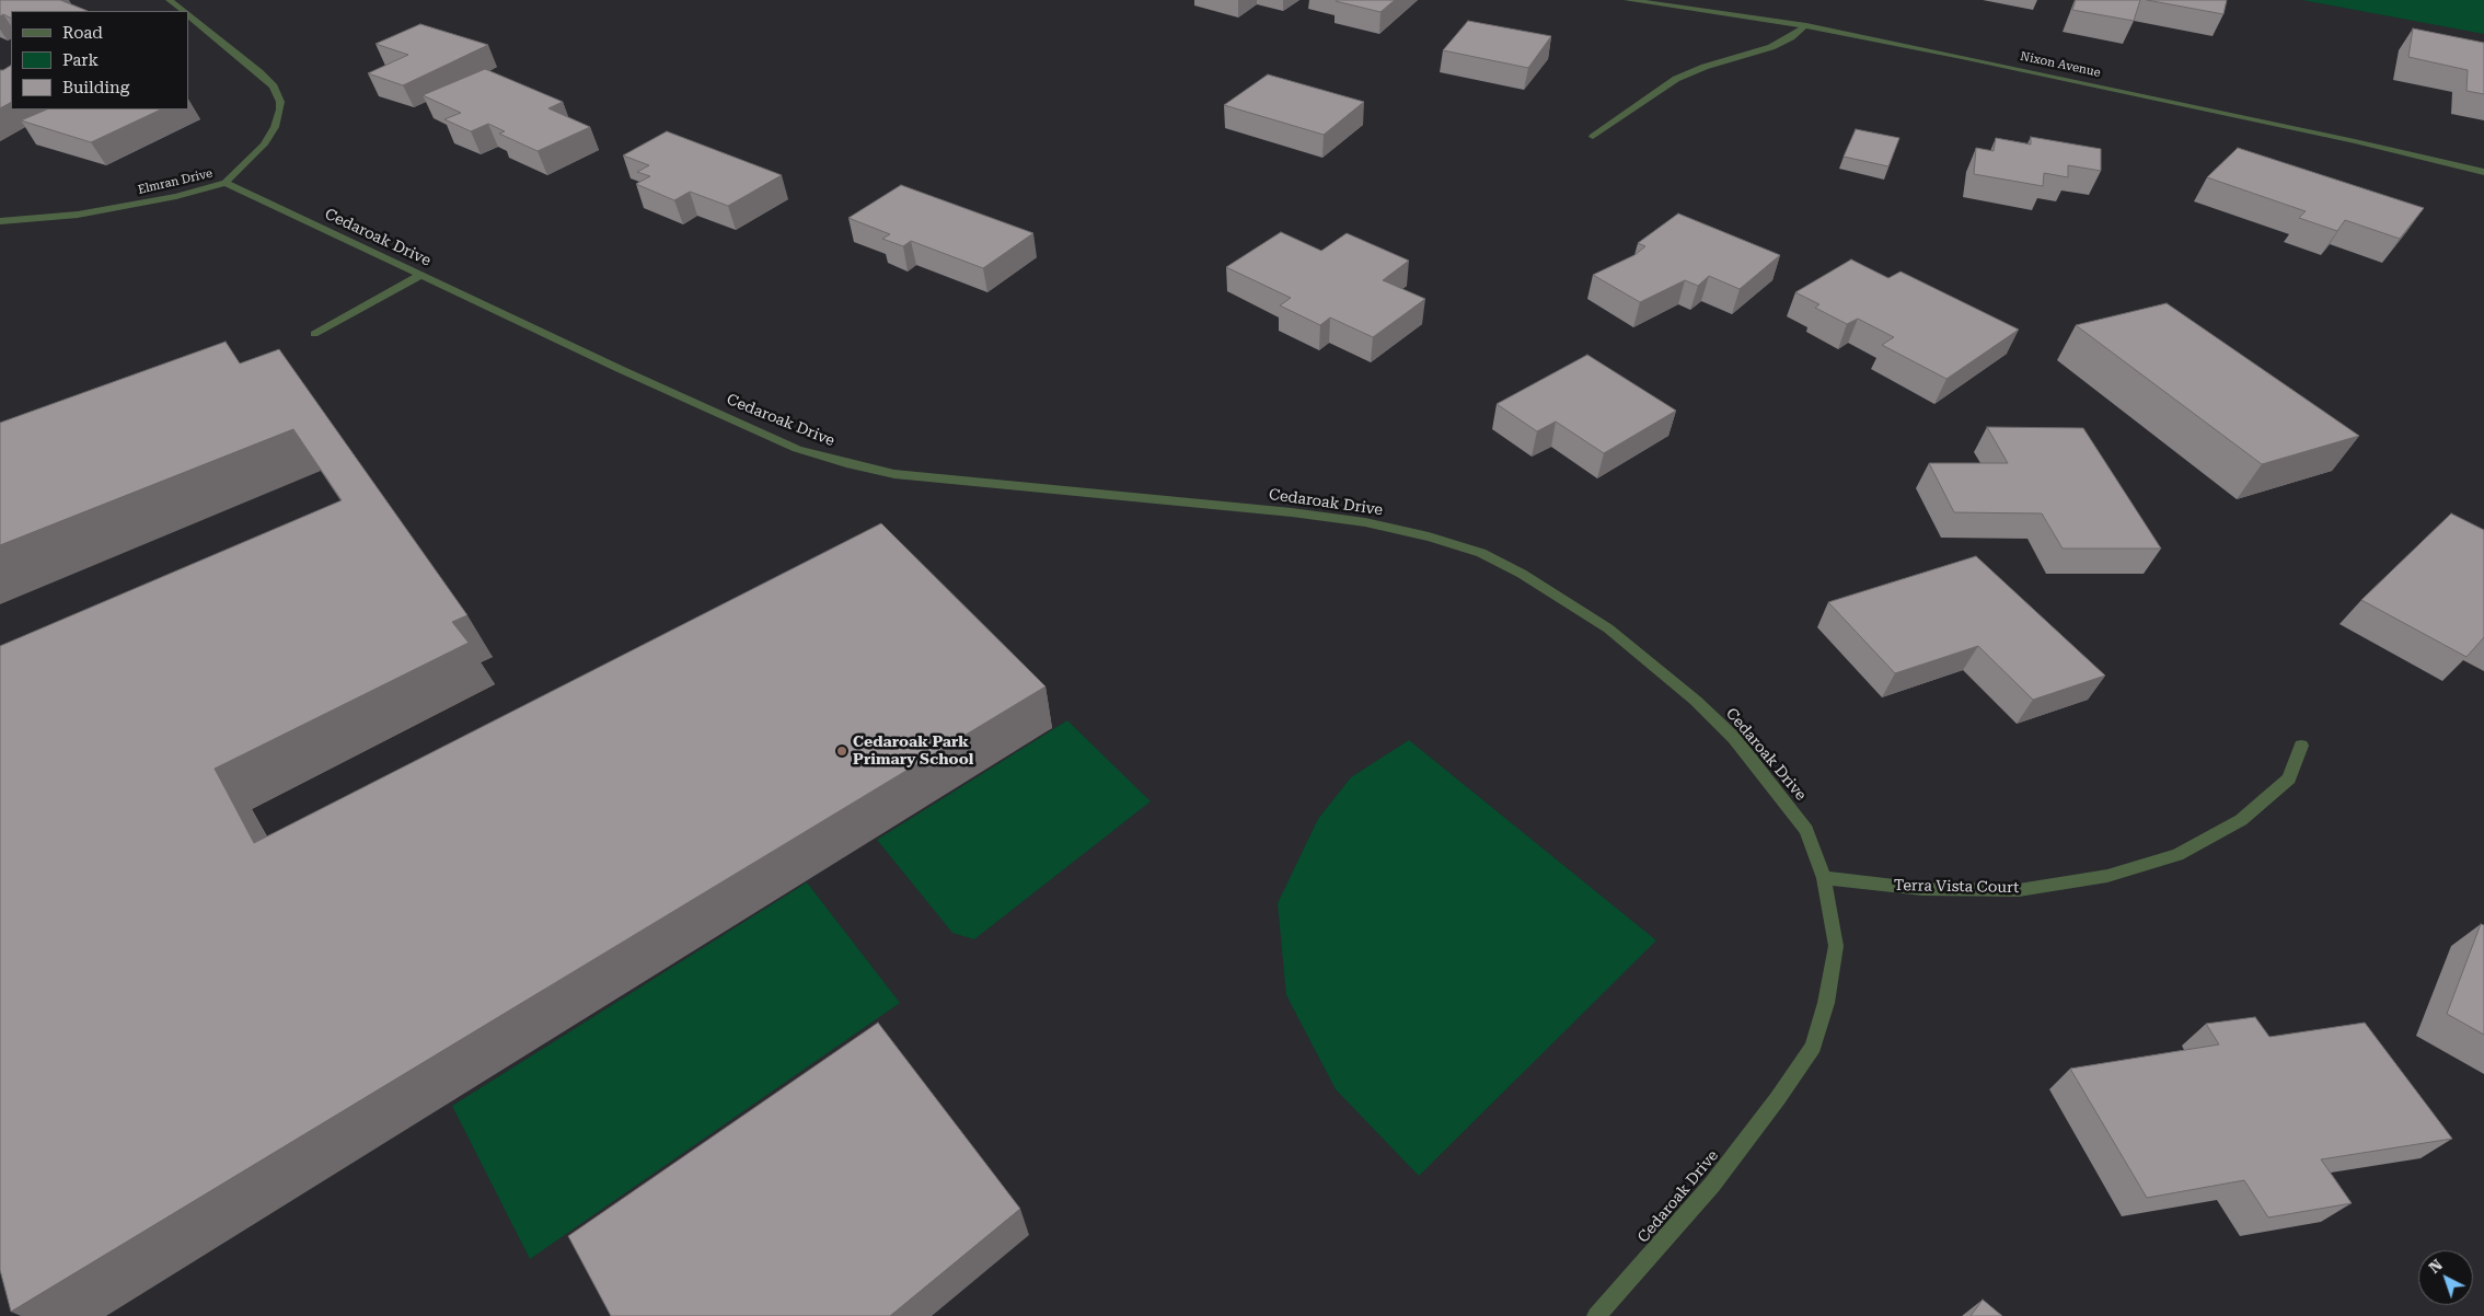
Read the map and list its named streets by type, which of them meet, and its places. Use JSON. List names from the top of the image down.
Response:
{
  "streets": {
    "street": [
      "Nixon Avenue",
      "Elmran Drive",
      "Cedaroak Drive",
      "Terra Vista Court"
    ]
  },
  "crossings": [
    ["Elmran Drive", "Cedaroak Drive"],
    ["Cedaroak Drive", "Terra Vista Court"]
  ],
  "places": ["Cedaroak Park Primary School"],
  "legend": ["Road", "Park", "Building"],
  "north": "top left"
}
